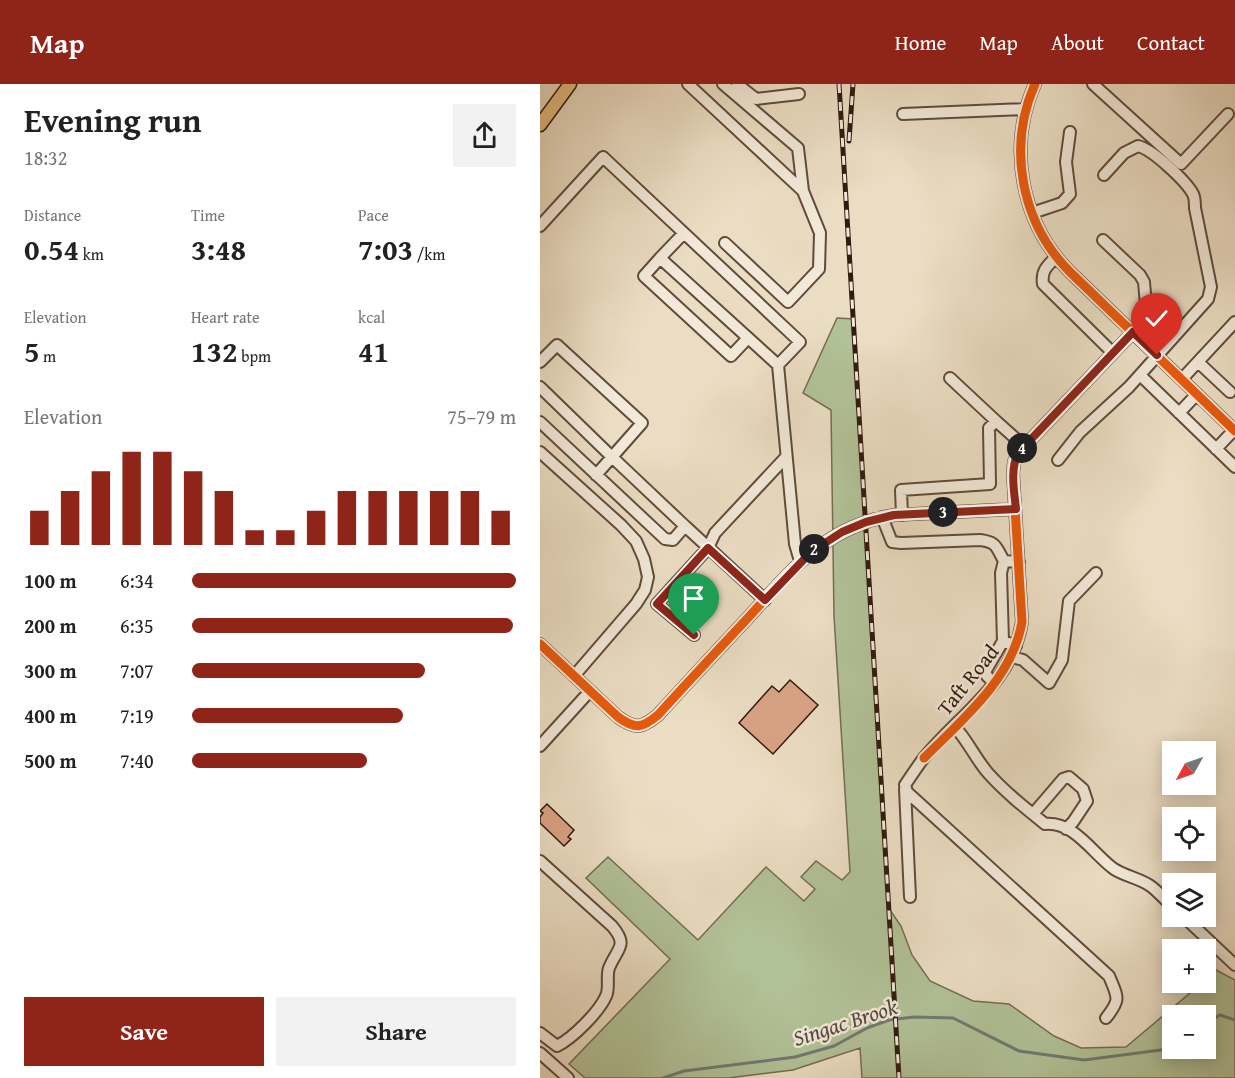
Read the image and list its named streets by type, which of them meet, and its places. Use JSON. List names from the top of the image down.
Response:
{
  "streets": {
    "street": ["Taft Road"]
  },
  "water": ["Singac Brook"],
  "north": "bottom left",
  "page": {
    "header": "Map",
    "nav": [
      "Home",
      "Map",
      "About",
      "Contact"
    ],
    "heading": ["Evening run", "18:32"],
    "stats": [
      ["Distance", "0.54 km"],
      ["Time", "3:48"],
      ["Pace", "7:03 /km"],
      ["Elevation", "5 m"],
      ["Heart rate", "132 bpm"],
      ["kcal", "41"]
    ],
    "chart": ["Elevation", "75–79 m"],
    "pins": ["4", "3", "2"],
    "list": [
      {
        "name": "100 m",
        "note": "6:34"
      },
      {
        "name": "200 m",
        "note": "6:35"
      },
      {
        "name": "300 m",
        "note": "7:07"
      },
      {
        "name": "400 m",
        "note": "7:19"
      },
      {
        "name": "500 m",
        "note": "7:40"
      }
    ],
    "map_buttons": ["+", "−"],
    "buttons": ["Save", "Share"]
  }
}
